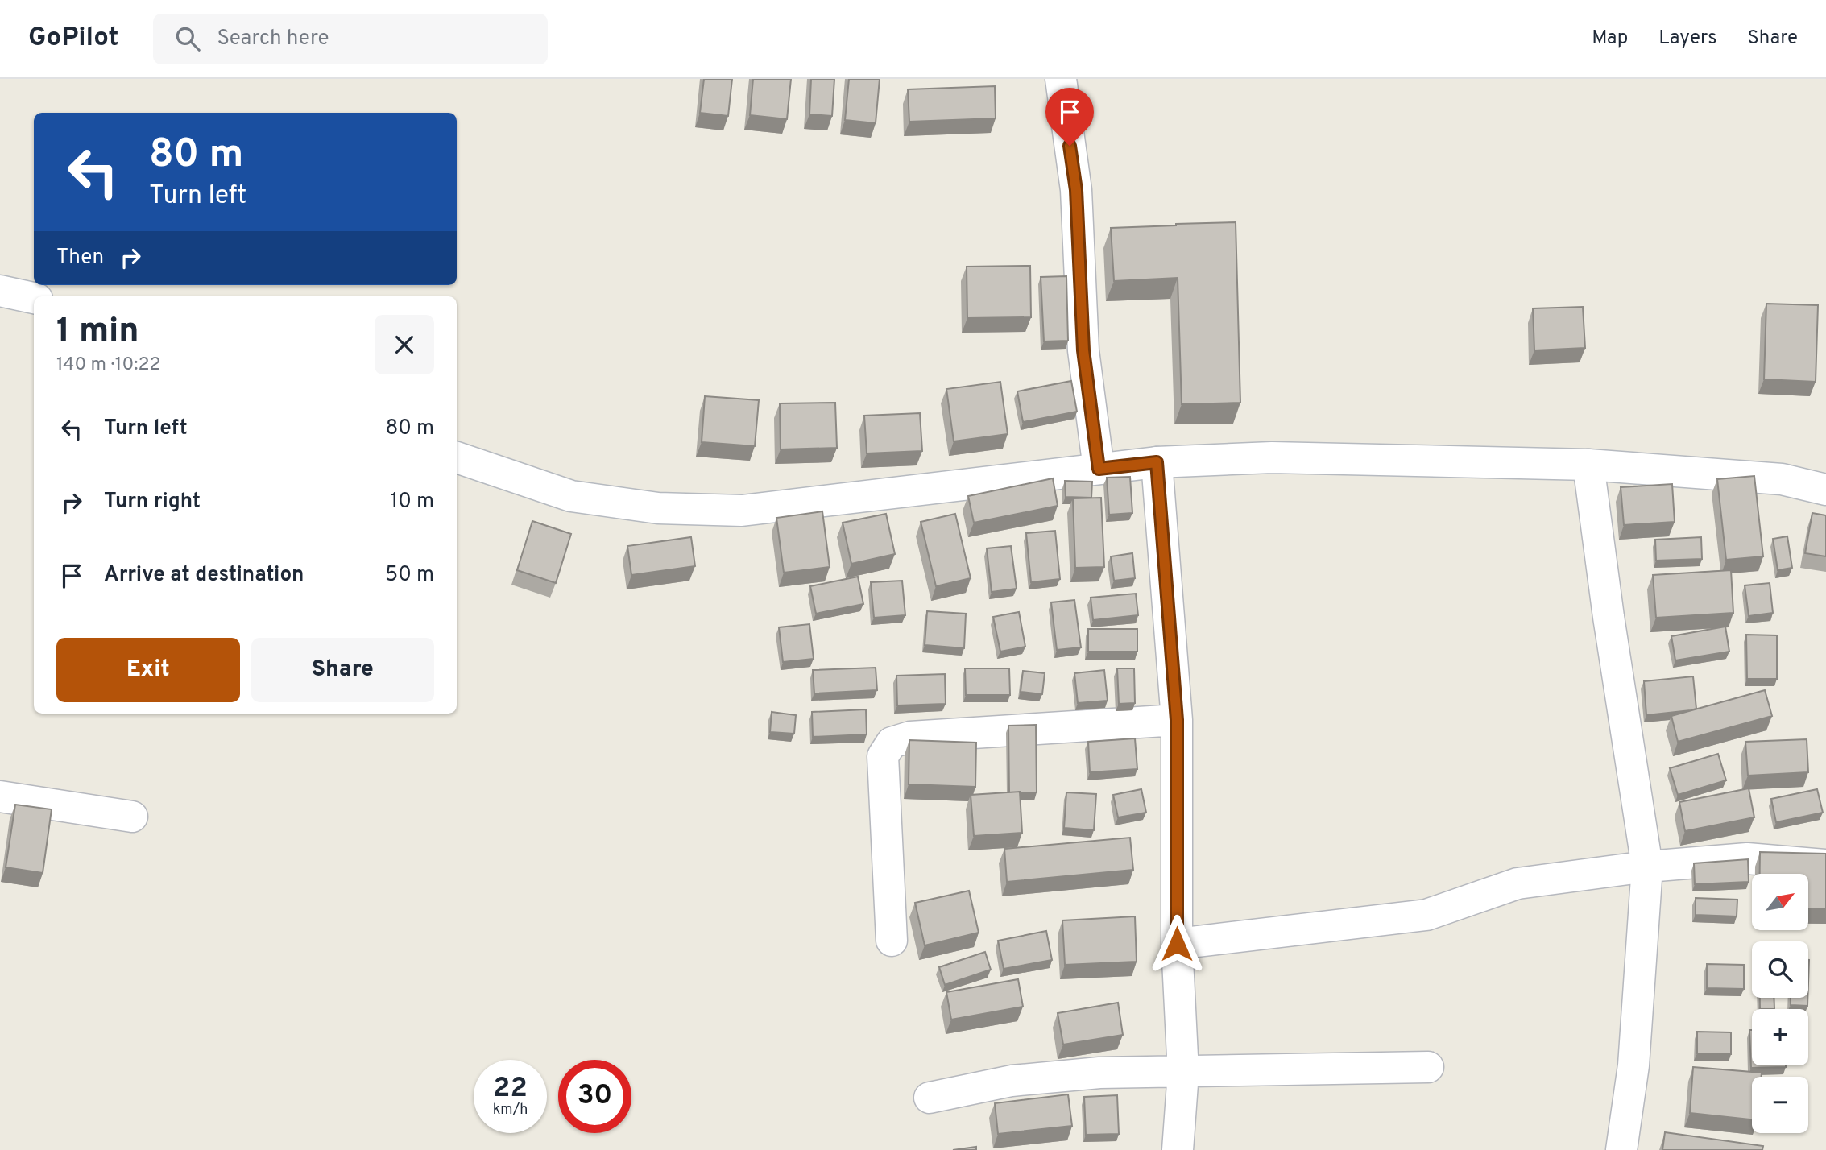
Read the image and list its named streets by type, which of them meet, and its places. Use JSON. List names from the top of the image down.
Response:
{
  "north": "top right",
  "page": {
    "header": "GoPilot",
    "search": "Search here",
    "nav": ["Map", "Layers", "Share"],
    "turn": ["80 m", "Turn left"],
    "then": "Then",
    "heading": ["1 min", "140 m · 10:22"],
    "list": [
      {
        "name": "Turn left",
        "value": "80 m"
      },
      {
        "name": "Turn right",
        "value": "10 m"
      },
      {
        "name": "Arrive at destination",
        "value": "50 m"
      }
    ],
    "buttons": ["Exit", "Share"],
    "map_buttons": ["+", "−"],
    "speed": "22 km/h",
    "limit": "30"
  }
}
